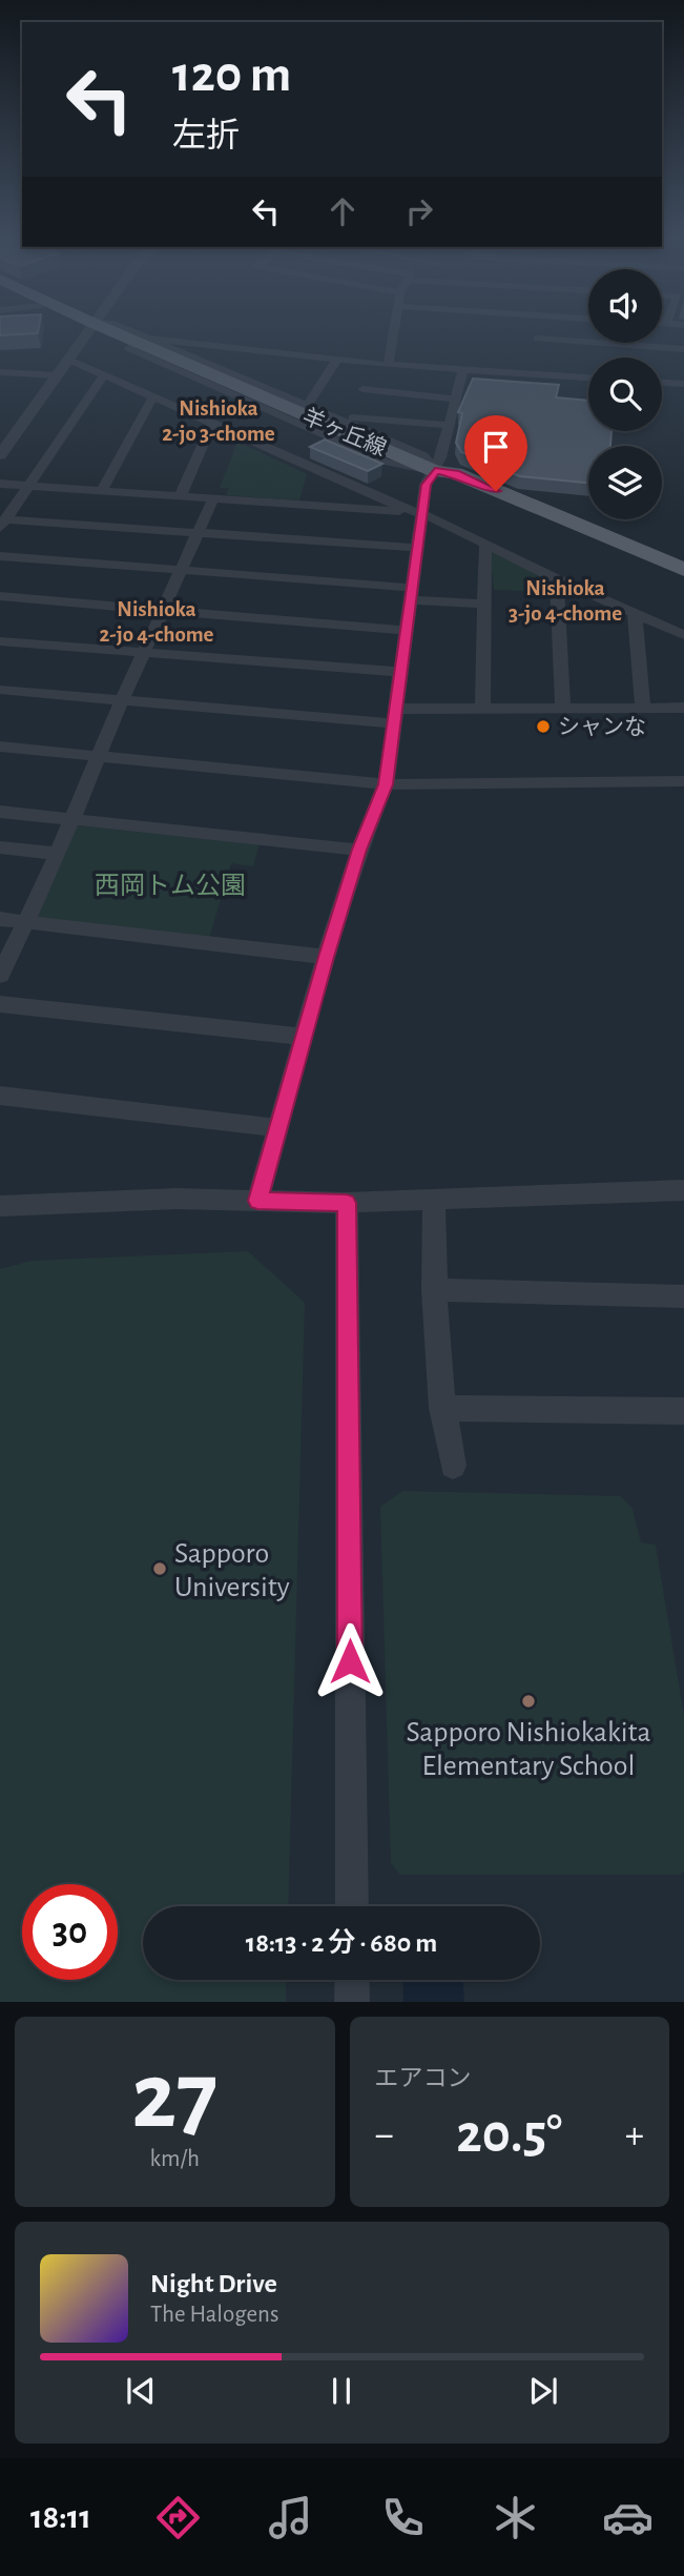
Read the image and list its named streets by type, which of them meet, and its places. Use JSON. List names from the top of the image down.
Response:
{
  "streets": {
    "main road": ["羊ヶ丘線"]
  },
  "districts": ["Nishioka 2-jo 3-chome", "Nishioka 3-jo 4-chome", "Nishioka 2-jo 4-chome"],
  "parks": ["西岡トム公園"],
  "places": ["シャンな", "Sapporo University", "Sapporo Nishiokakita Elementary School"],
  "page": {
    "turn": ["120 m", "左折"],
    "limit": "30",
    "trip": "18:13 · 2 分 · 680 m",
    "tile": [
      ["27", "km/h"],
      "エアコン"
    ],
    "heat": ["−", "20.5°", "+"],
    "song": ["Night Drive", "The Halogens"],
    "tabs": "18:11"
  }
}
